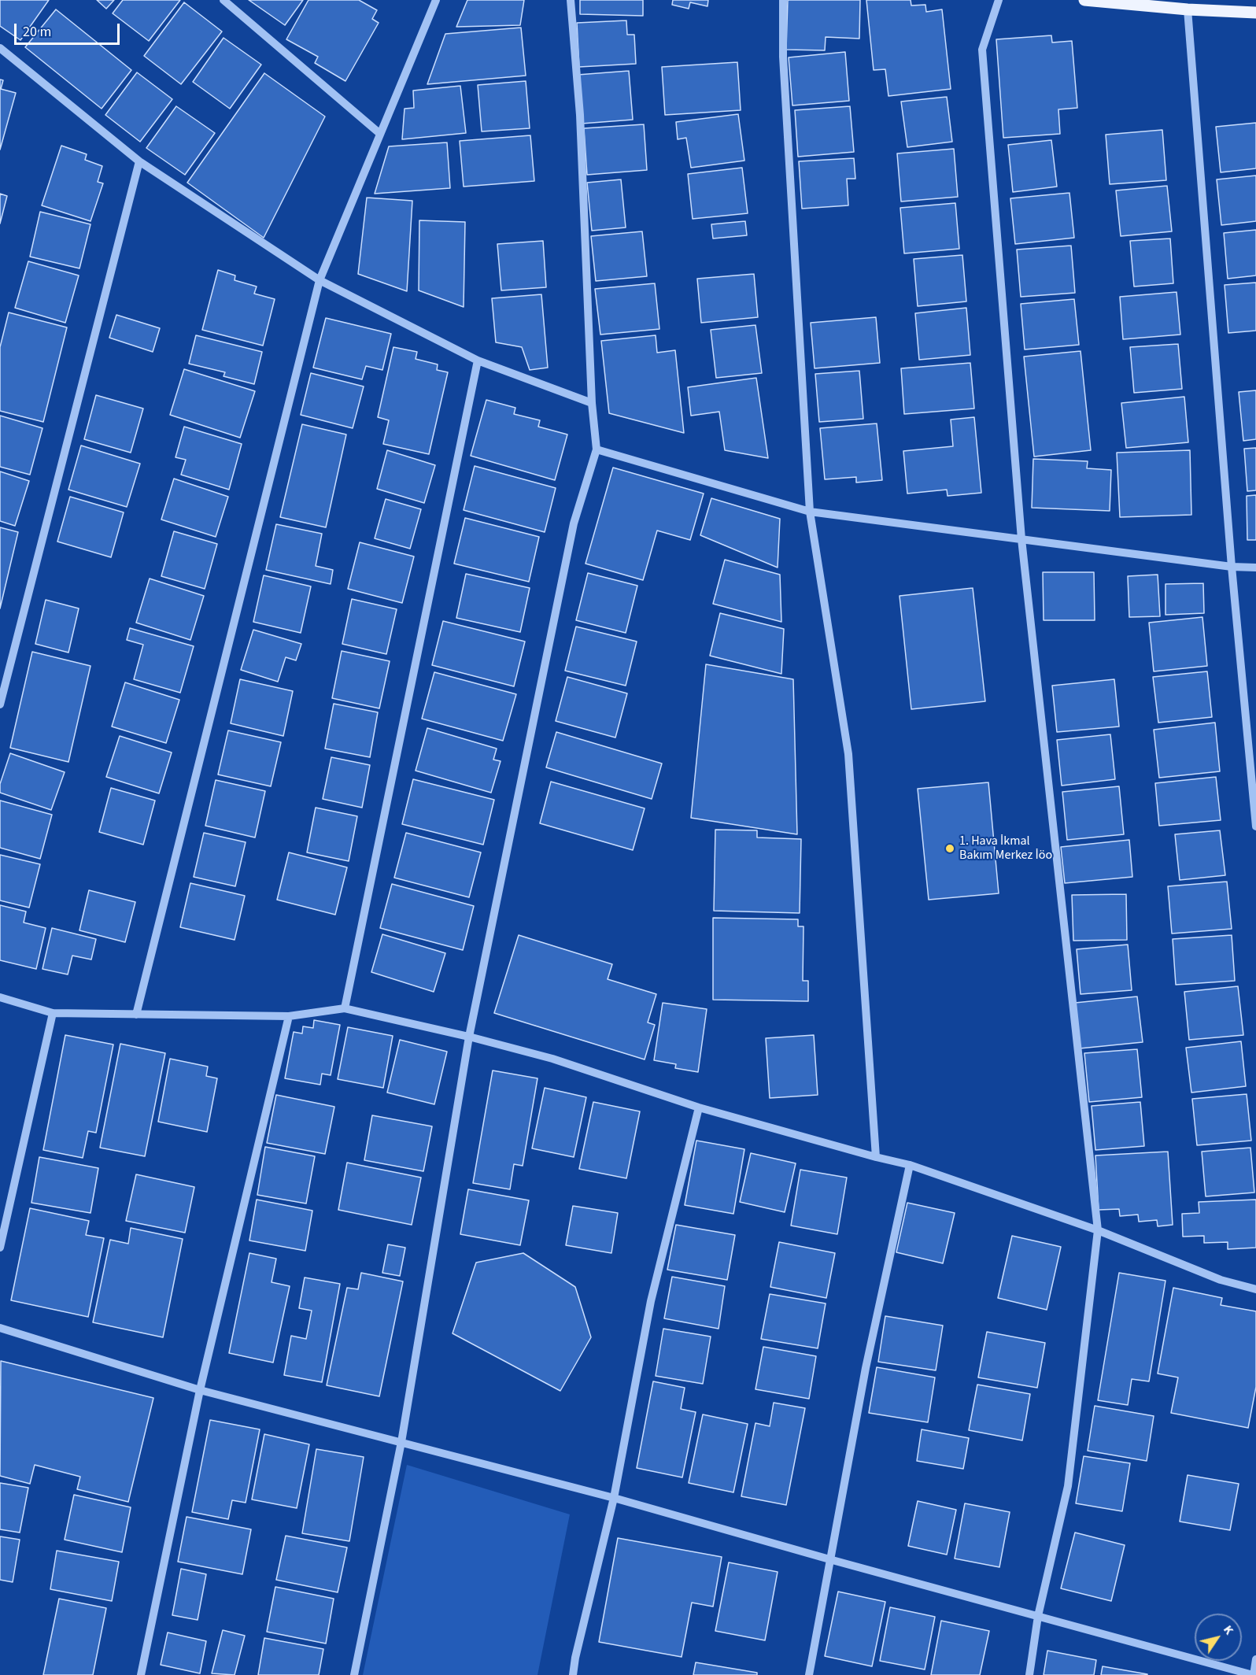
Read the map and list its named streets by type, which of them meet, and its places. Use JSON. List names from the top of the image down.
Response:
{
  "places": ["1. Hava İkmal Bakım Merkez İöo"],
  "scale_bar": "20 m",
  "north": "top right"
}
